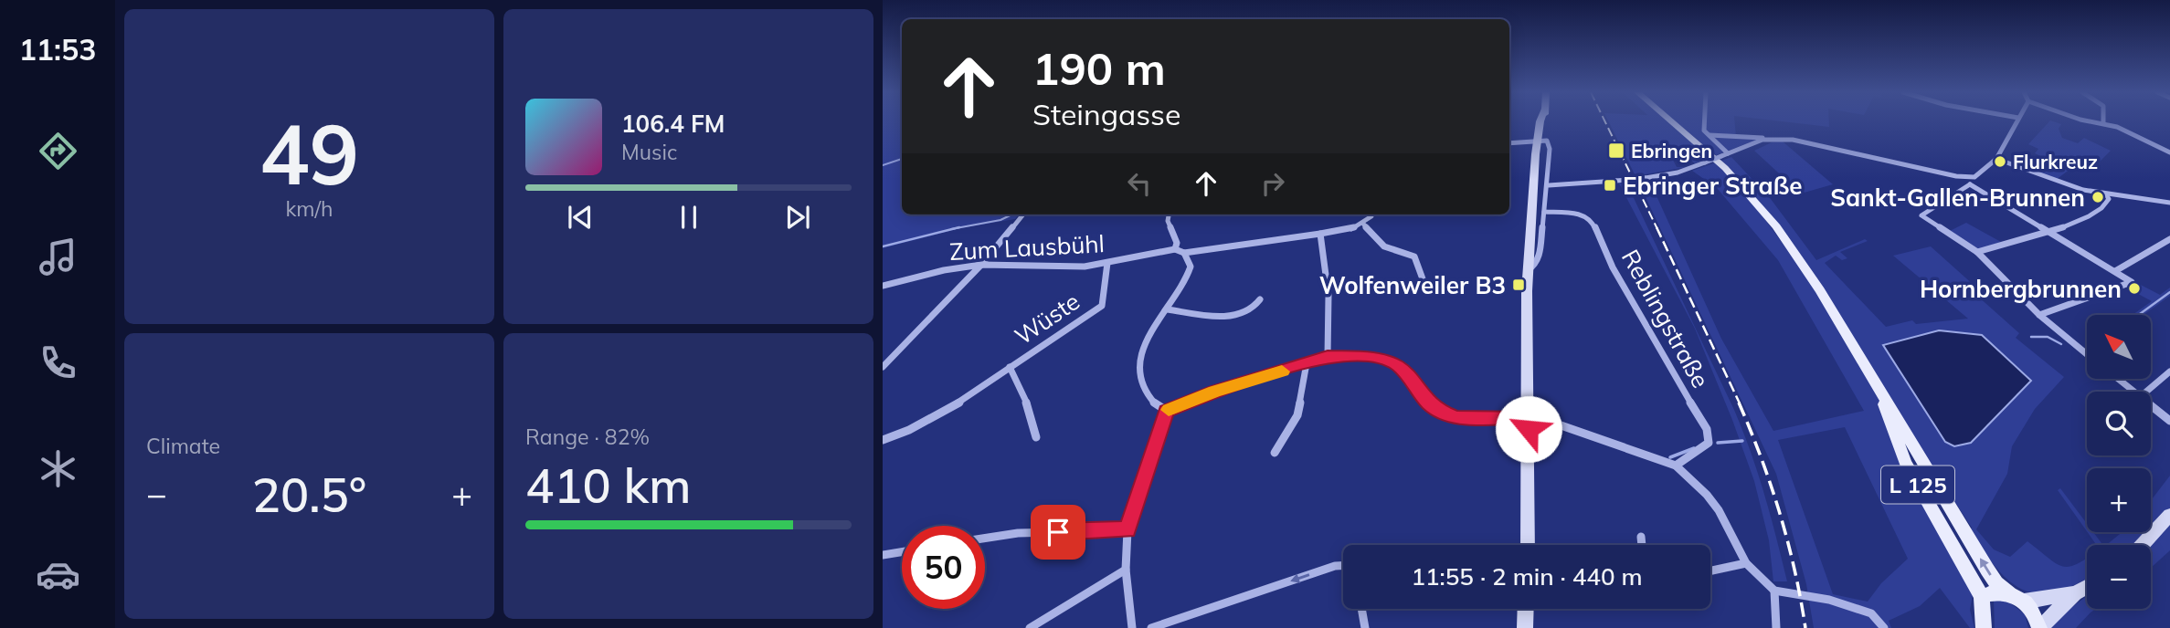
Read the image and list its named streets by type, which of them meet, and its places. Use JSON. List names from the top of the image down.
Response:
{
  "streets": {
    "main road": ["L 125"],
    "street": ["Zum Lausbühl", "Wüste", "Reblingstraße"]
  },
  "crossings": [
    ["Zum Lausbühl", "Wüste"]
  ],
  "places": {
    "transit": ["Ebringen", "Ebringer Straße", "Wolfenweiler B3"],
    "other": ["Flurkreuz", "Sankt-Gallen-Brunnen", "Hornbergbrunnen"]
  },
  "north": "top left",
  "page": {
    "tabs": "11:53",
    "tile": [
      ["49", "km/h"],
      "Climate",
      ["Range · 82%", "410 km"]
    ],
    "turn": ["190 m", "Steingasse"],
    "song": ["106.4 FM", "Music"],
    "map_buttons": ["+", "−"],
    "heat": ["−", "20.5°", "+"],
    "limit": "50",
    "trip": "11:55 · 2 min · 440 m"
  }
}
